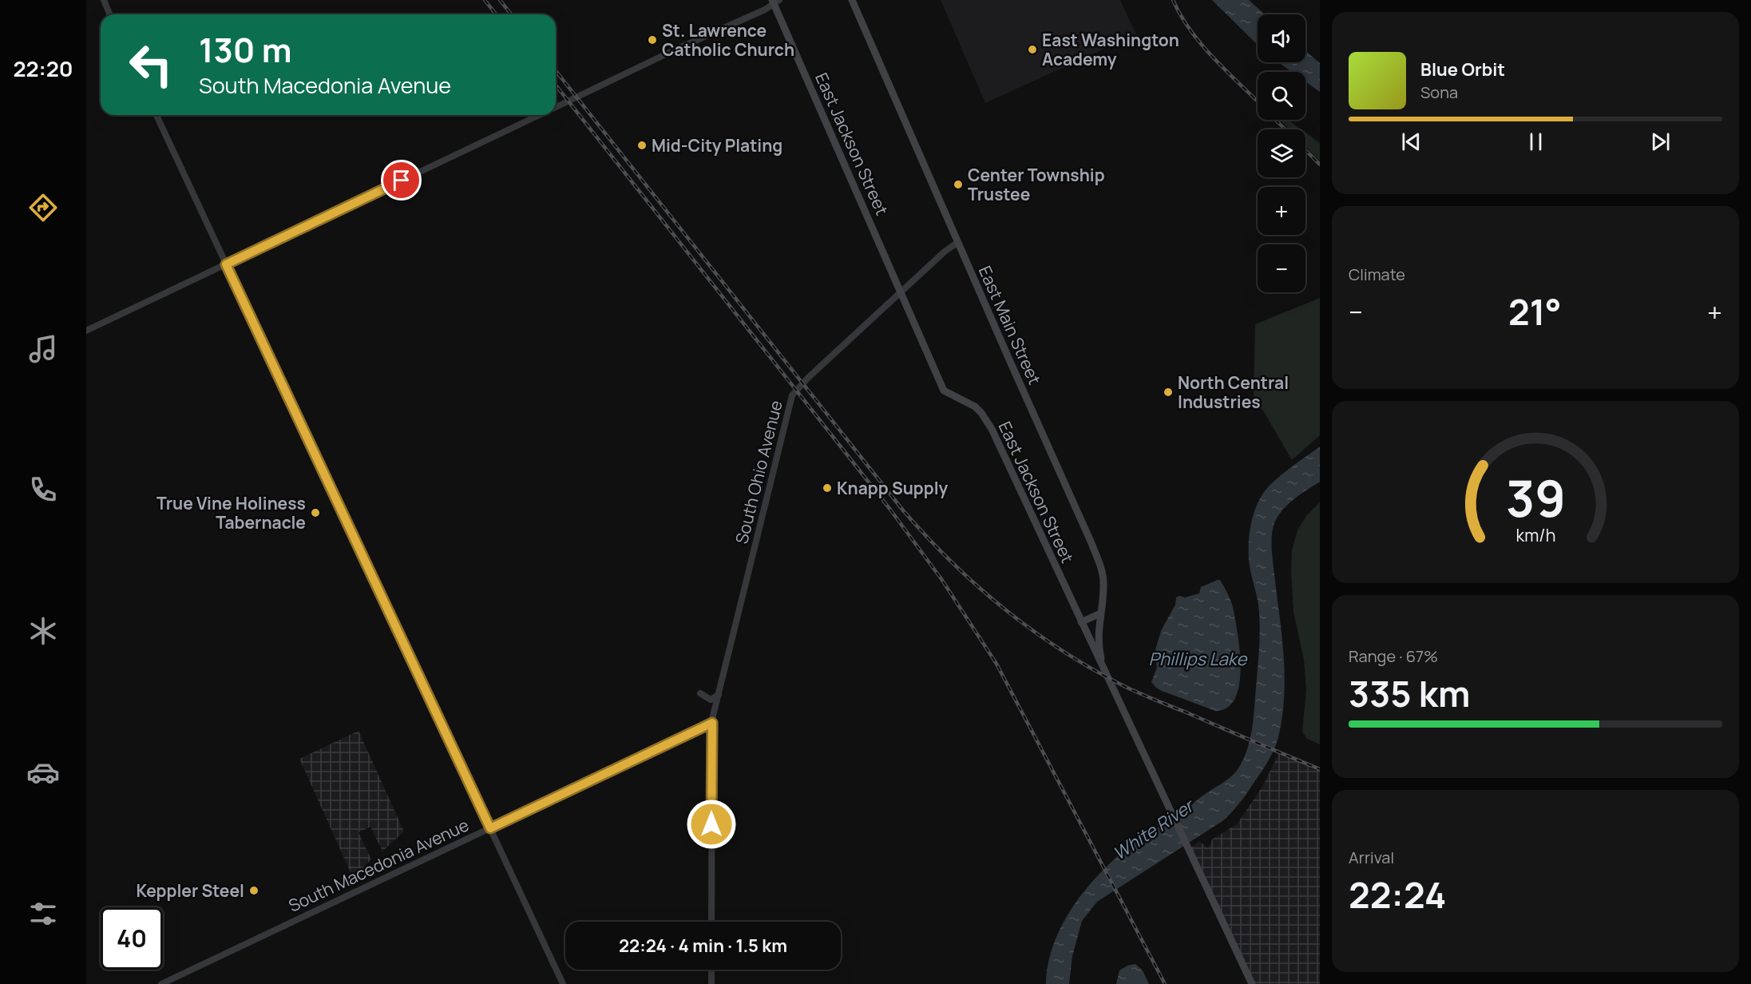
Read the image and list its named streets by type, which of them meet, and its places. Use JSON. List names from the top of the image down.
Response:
{
  "streets": {
    "main road": ["East Jackson Street", "East Main Street"],
    "street": ["South Ohio Avenue", "South Macedonia Avenue"]
  },
  "crossings": [
    ["East Jackson Street", "East Main Street"],
    ["East Jackson Street", "South Ohio Avenue"],
    ["East Main Street", "South Ohio Avenue"],
    ["South Ohio Avenue", "South Macedonia Avenue"]
  ],
  "water": ["Phillips Lake", "White River"],
  "places": [
    "St. Lawrence Catholic Church",
    "East Washington Academy",
    "Mid-City Plating",
    "Center Township Trustee",
    "North Central Industries",
    "Knapp Supply",
    "True Vine Holiness Tabernacle",
    "Keppler Steel"
  ],
  "page": {
    "tabs": "22:20",
    "map_buttons": ["+", "−"],
    "turn": ["130 m", "South Macedonia Avenue"],
    "song": ["Blue Orbit", "Sona"],
    "tile": [
      "Climate",
      ["Range · 67%", "335 km"],
      ["Arrival", "22:24"]
    ],
    "heat": ["−", "21°", "+"],
    "limit": "40",
    "trip": "22:24 · 4 min · 1.5 km",
    "gauge": ["39", "km/h"]
  }
}
